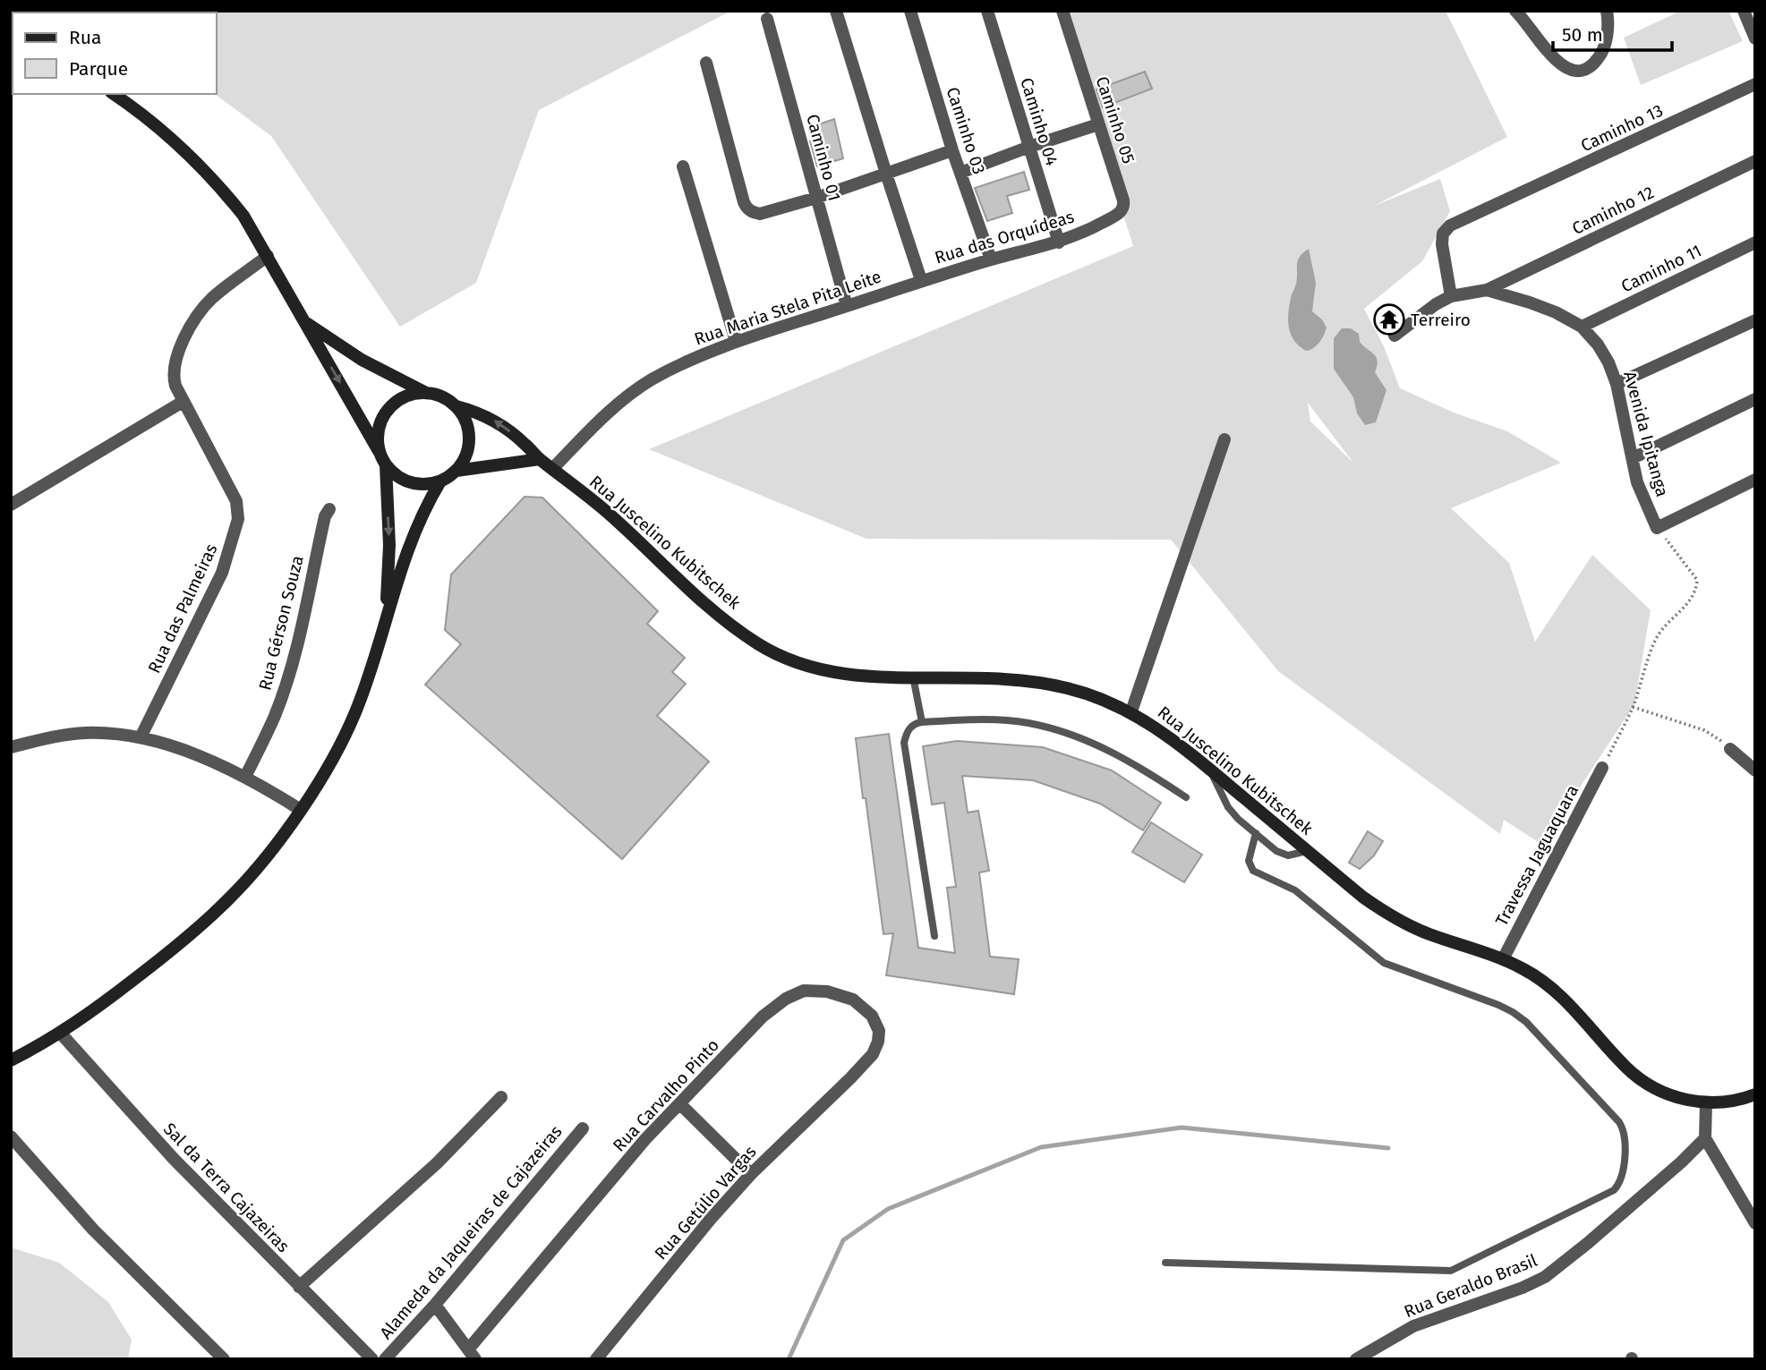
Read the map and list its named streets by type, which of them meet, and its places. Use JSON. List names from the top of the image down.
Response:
{
  "streets": {
    "main road": ["Rua Juscelino Kubitschek"],
    "street": [
      "Caminho 05",
      "Caminho 04",
      "Caminho 13",
      "Caminho 03",
      "Caminho 01",
      "Caminho 12",
      "Rua das Orquídeas",
      "Caminho 11",
      "Rua Maria Stela Pita Leite",
      "Avenida Ipitanga",
      "Rua das Palmeiras",
      "Rua Gérson Souza",
      "Travessa Jaguaquara",
      "Rua Carvalho Pinto",
      "Sal da Terra Cajazeiras",
      "Rua Getúlio Vargas",
      "Alameda da Jaqueiras de Cajazeiras",
      "Rua Geraldo Brasil"
    ]
  },
  "crossings": [
    ["Caminho 05", "Rua das Orquídeas"],
    ["Caminho 04", "Rua das Orquídeas"],
    ["Caminho 13", "Avenida Ipitanga"],
    ["Caminho 03", "Rua das Orquídeas"],
    ["Caminho 01", "Rua Maria Stela Pita Leite"],
    ["Caminho 12", "Avenida Ipitanga"],
    ["Rua das Orquídeas", "Rua Maria Stela Pita Leite"],
    ["Caminho 11", "Avenida Ipitanga"],
    ["Rua Maria Stela Pita Leite", "Rua Juscelino Kubitschek"],
    ["Rua Juscelino Kubitschek", "Travessa Jaguaquara"],
    ["Rua Carvalho Pinto", "Rua Getúlio Vargas"]
  ],
  "places": {
    "temple": ["Terreiro"]
  },
  "legend": ["Rua", "Parque"],
  "scale_bar": "50 m"
}
